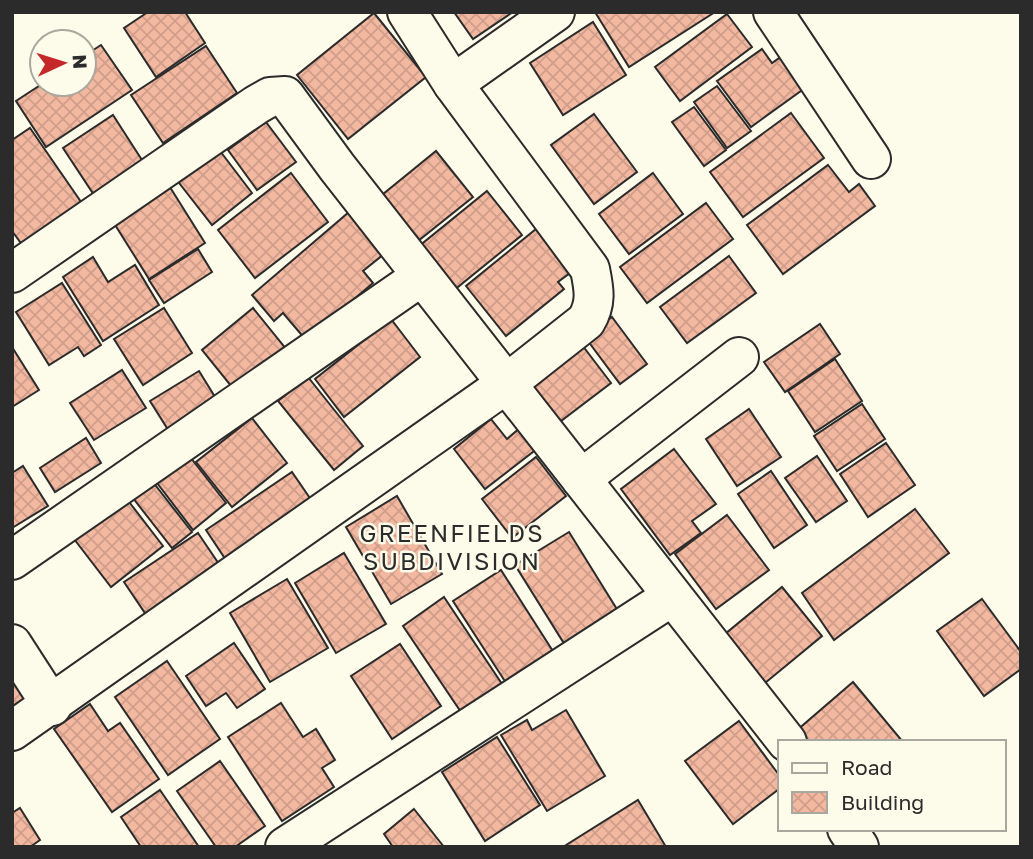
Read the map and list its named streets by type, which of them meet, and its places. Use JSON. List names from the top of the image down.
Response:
{
  "districts": ["GREENFIELDS SUBDIVISION"],
  "legend": ["Road", "Building"],
  "north": "right"
}
